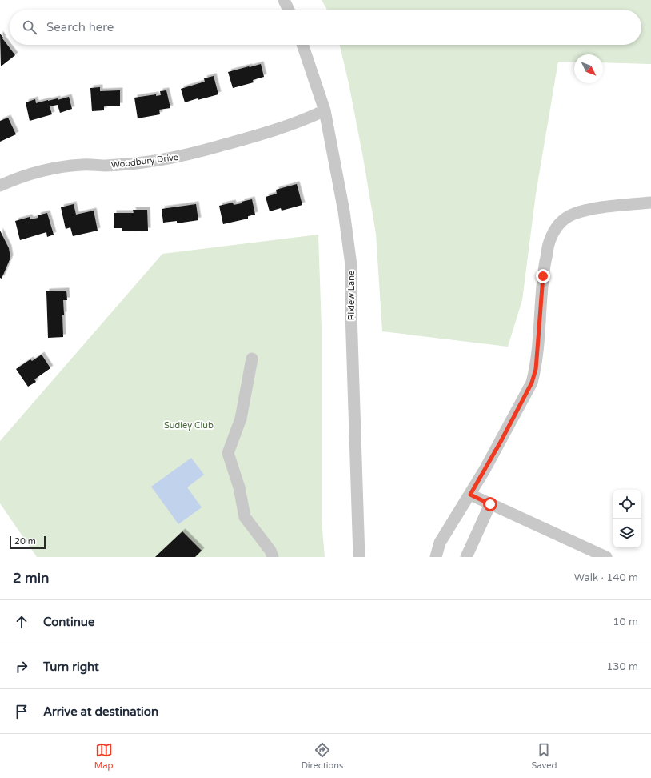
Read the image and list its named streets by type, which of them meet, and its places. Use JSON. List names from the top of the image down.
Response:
{
  "streets": {
    "street": ["Woodbury Drive", "Rixlew Lane"]
  },
  "crossings": [
    ["Woodbury Drive", "Rixlew Lane"]
  ],
  "parks": ["Sudley Club"],
  "scale_bar": "20 m",
  "north": "bottom right",
  "page": {
    "search": "Search here",
    "scale": "20 m",
    "heading": ["2 min", "Walk · 140 m"],
    "list": [
      ["Continue", "10 m"],
      ["Turn right", "130 m"],
      "Arrive at destination"
    ],
    "nav": ["Map", "Directions", "Saved"]
  }
}
